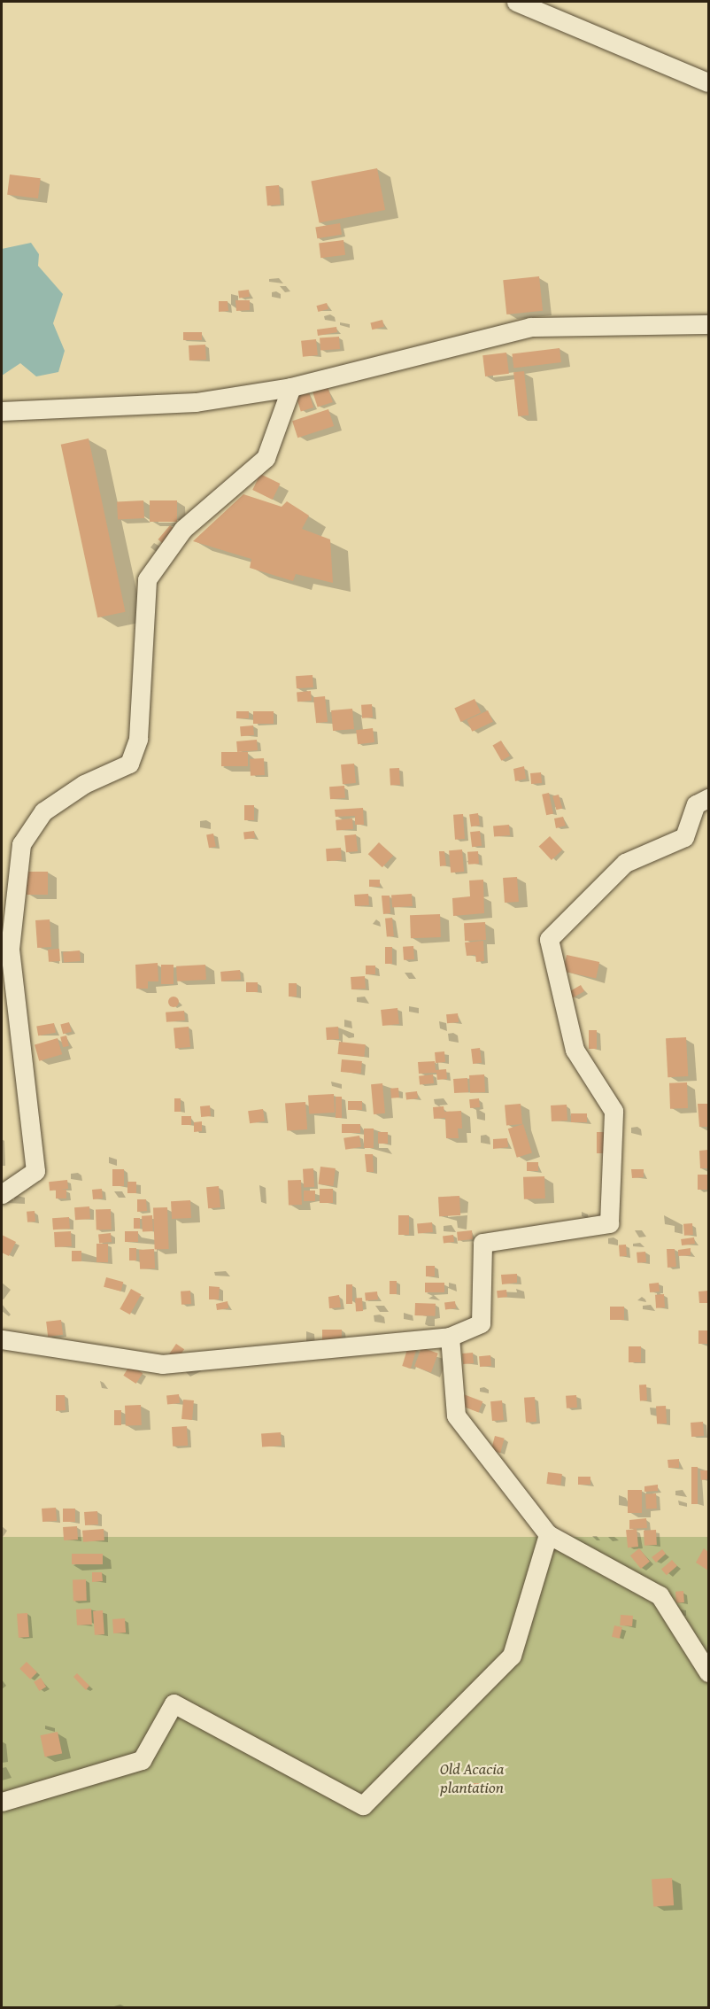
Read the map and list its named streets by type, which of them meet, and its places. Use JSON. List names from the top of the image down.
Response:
{
  "parks": ["Old Acacia plantation"]
}
